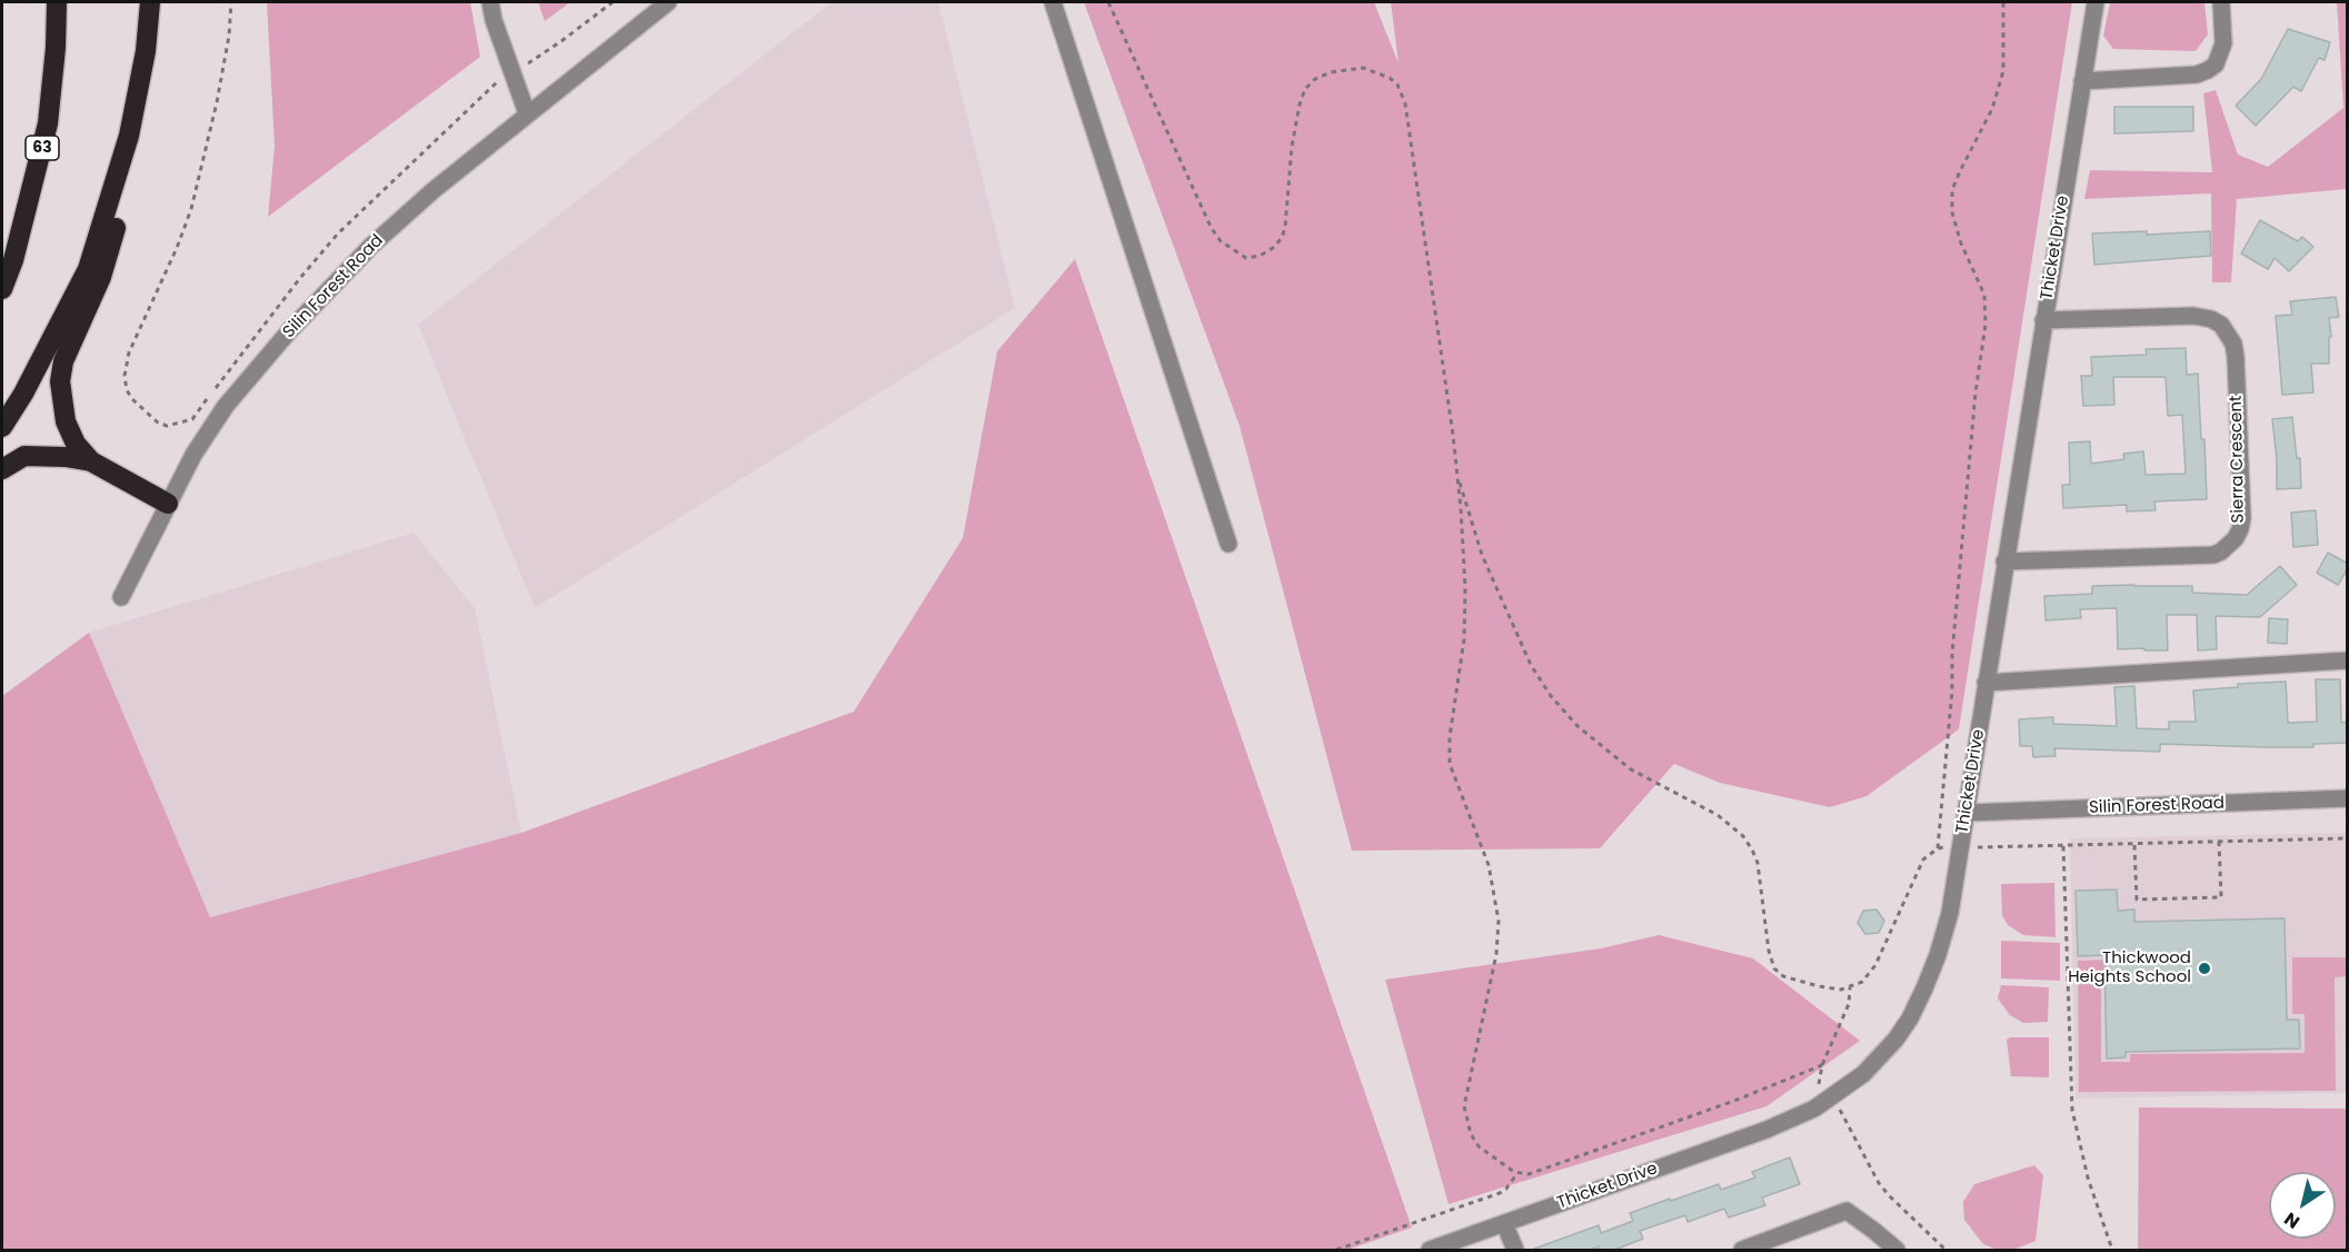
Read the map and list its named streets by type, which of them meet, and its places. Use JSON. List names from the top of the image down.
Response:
{
  "streets": {
    "highway": ["63"],
    "street": ["Thicket Drive", "Silin Forest Road", "Sierra Crescent"]
  },
  "crossings": [
    ["Thicket Drive", "Silin Forest Road"],
    ["Thicket Drive", "Sierra Crescent"]
  ],
  "places": ["Thickwood Heights School"],
  "north": "bottom left"
}
